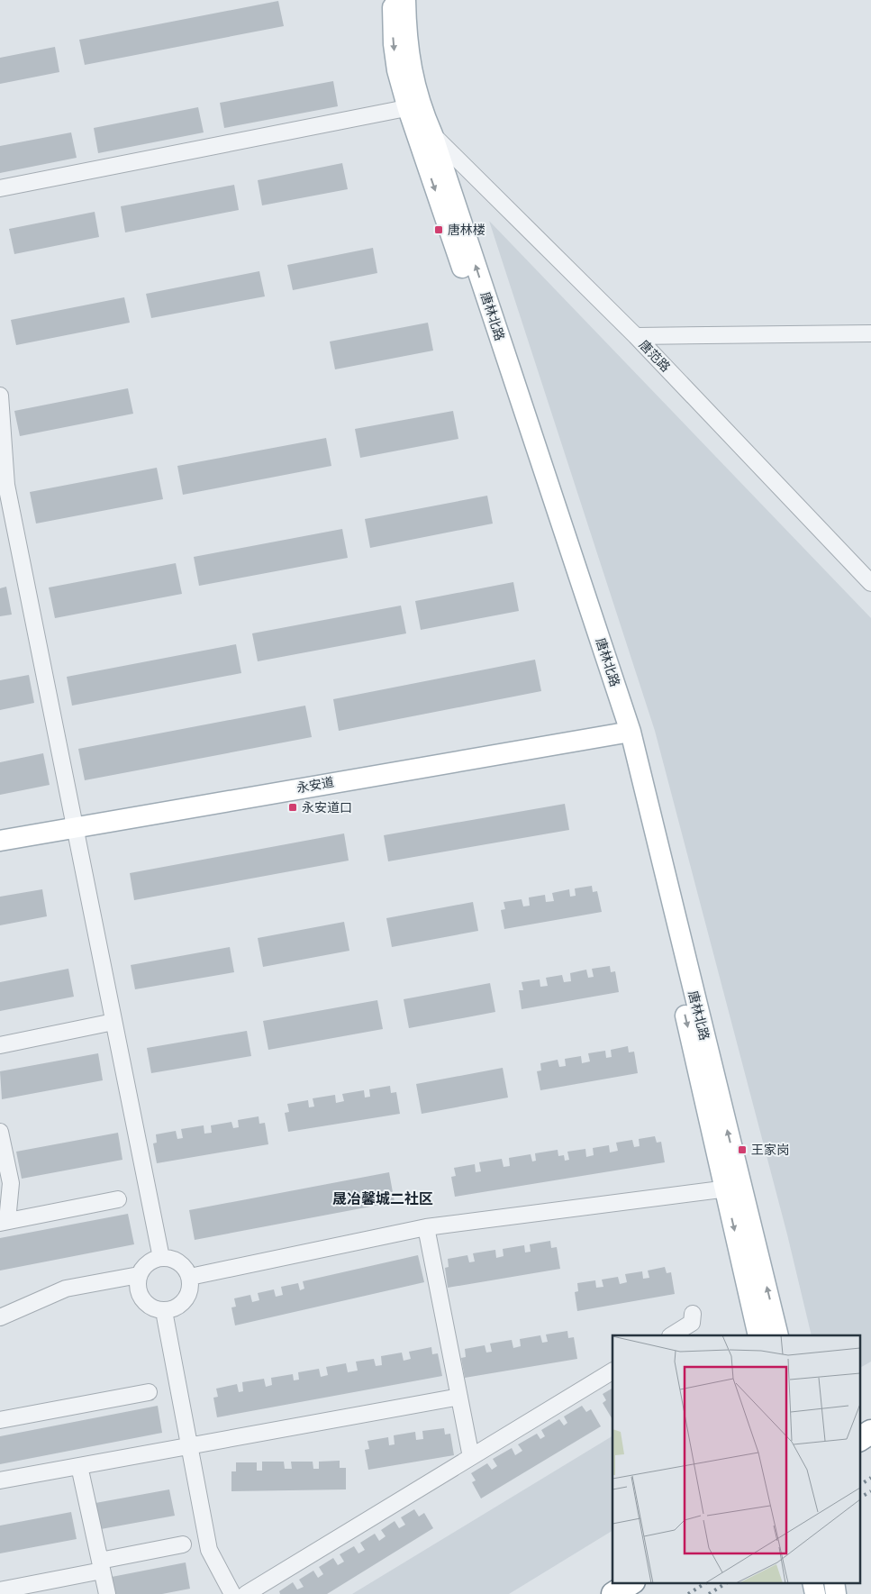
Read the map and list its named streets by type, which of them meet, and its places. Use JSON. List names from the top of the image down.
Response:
{
  "streets": {
    "main road": ["唐林北路", "永安道"],
    "street": ["唐范路"]
  },
  "crossings": [
    ["唐林北路", "唐范路"],
    ["唐林北路", "永安道"]
  ],
  "districts": ["晟冶馨城二社区"],
  "places": {
    "transit": ["唐林楼", "永安道口", "王家岗"]
  }
}
